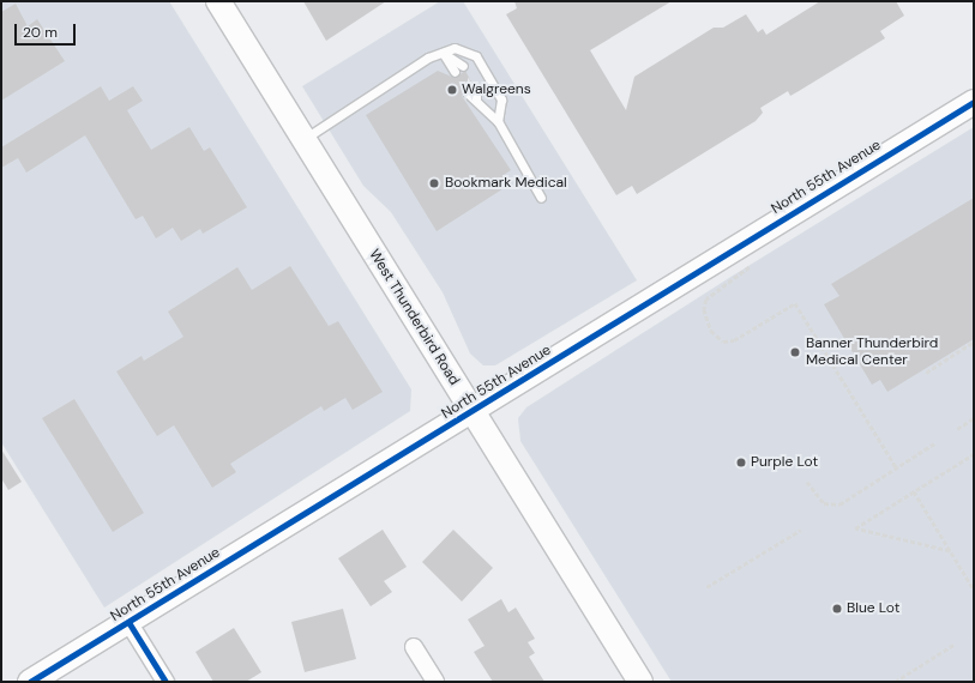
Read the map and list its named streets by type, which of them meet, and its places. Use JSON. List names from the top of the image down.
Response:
{
  "streets": {
    "street": ["North 55th Avenue", "West Thunderbird Road"]
  },
  "crossings": [
    ["North 55th Avenue", "West Thunderbird Road"]
  ],
  "places": [
    "Walgreens",
    "Bookmark Medical",
    "Banner Thunderbird Medical Center",
    "Purple Lot",
    "Blue Lot"
  ],
  "scale_bar": "20 m"
}
